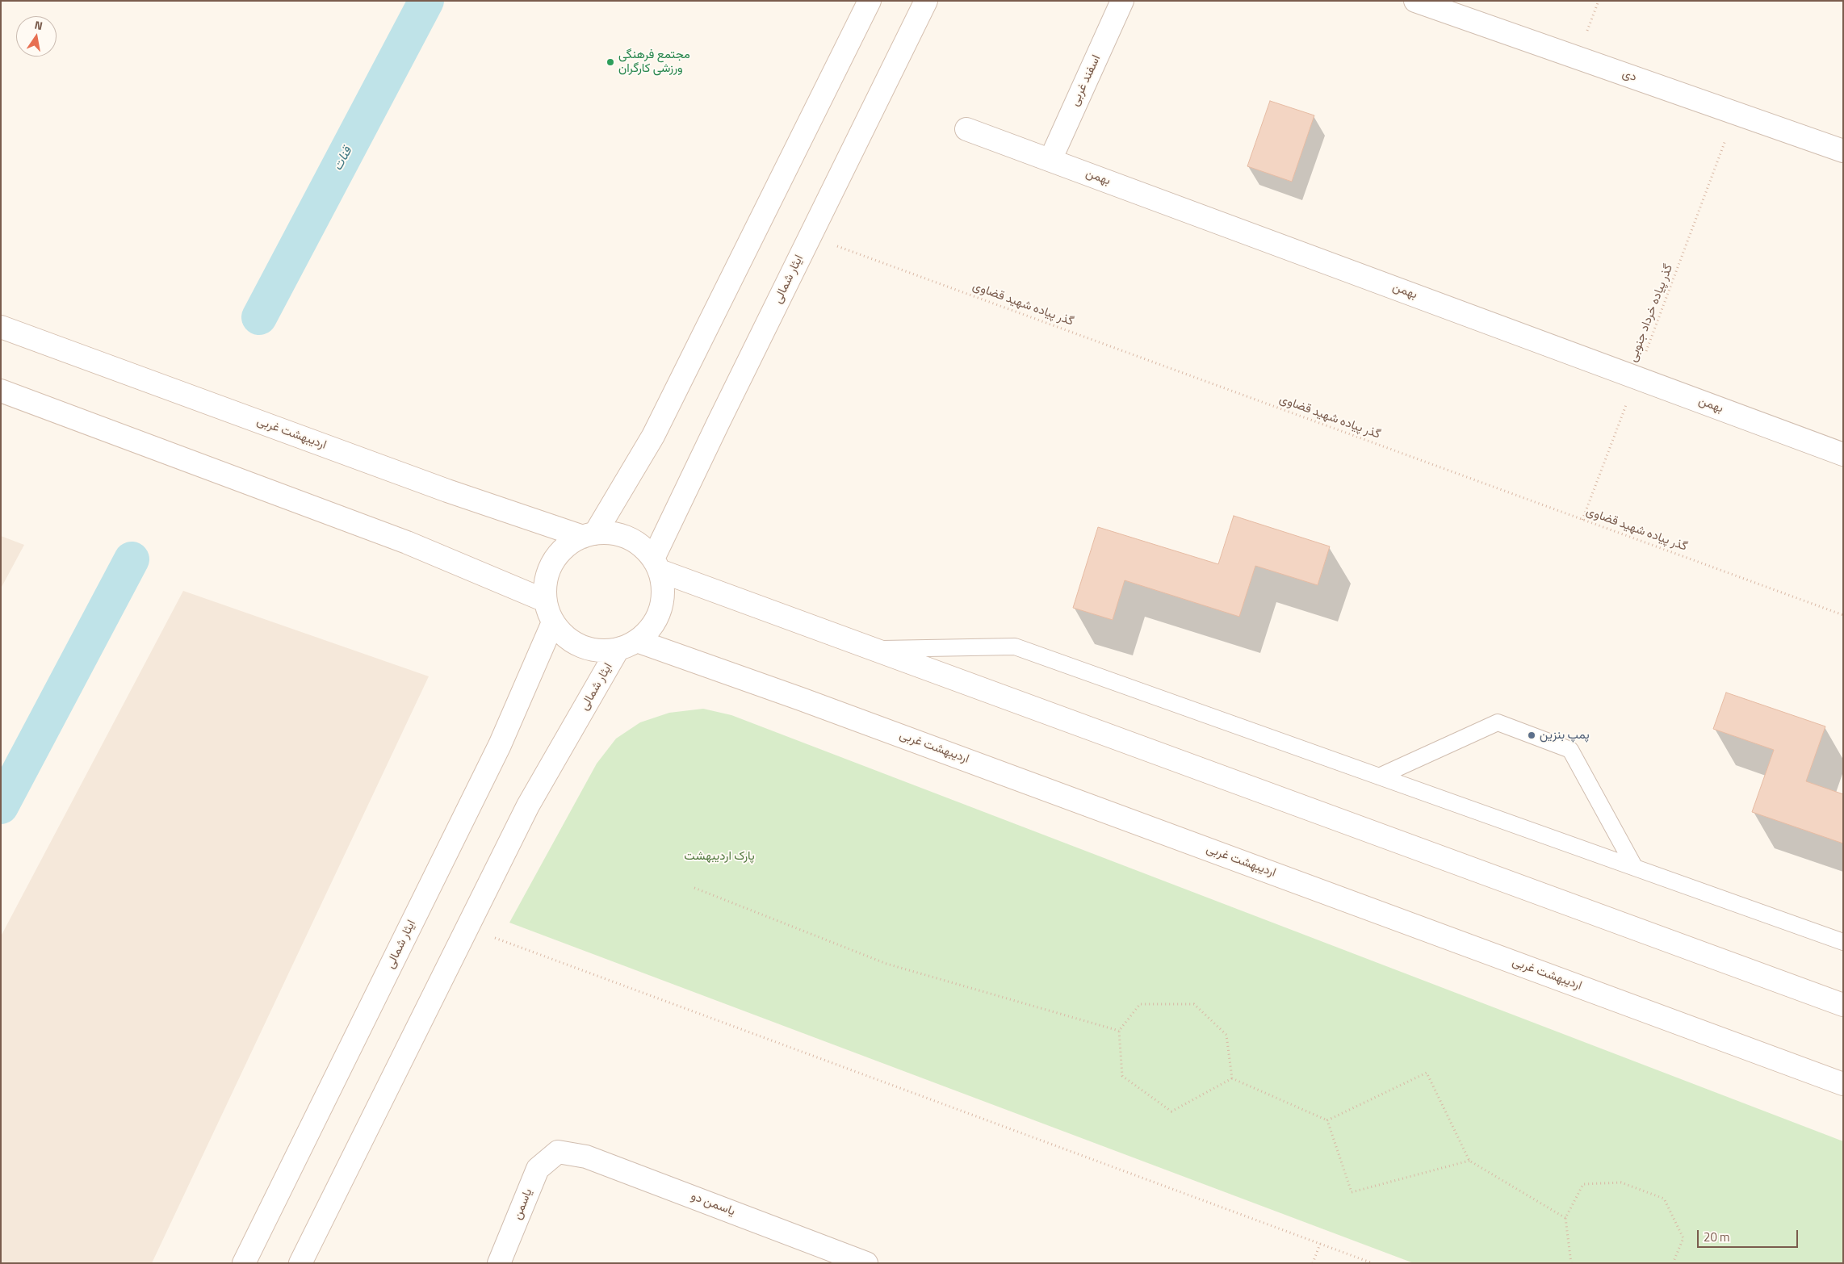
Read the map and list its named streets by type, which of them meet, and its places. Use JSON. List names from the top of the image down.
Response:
{
  "streets": {
    "main road": [
      "دی",
      "اسفند غربی",
      "بهمن",
      "ایثار شمالی",
      "اردیبهشت غربی",
      "یاسمن",
      "یاسمن دو"
    ],
    "path": ["گذر پیاده شهید قضاوی", "گذر پیاده خرداد جنوبی"]
  },
  "crossings": [
    ["دی", "گذر پیاده خرداد جنوبی"],
    ["اسفند غربی", "بهمن"],
    ["بهمن", "گذر پیاده خرداد جنوبی"],
    ["ایثار شمالی", "گذر پیاده شهید قضاوی"],
    ["ایثار شمالی", "اردیبهشت غربی"],
    ["گذر پیاده شهید قضاوی", "گذر پیاده خرداد جنوبی"],
    ["یاسمن", "یاسمن دو"]
  ],
  "water": ["قنات"],
  "parks": ["پارک اردیبهشت"],
  "places": ["مجتمع فرهنگی ورزشی کارگران", "پمپ بنزین"],
  "scale_bar": "20 m",
  "north": "top"
}
